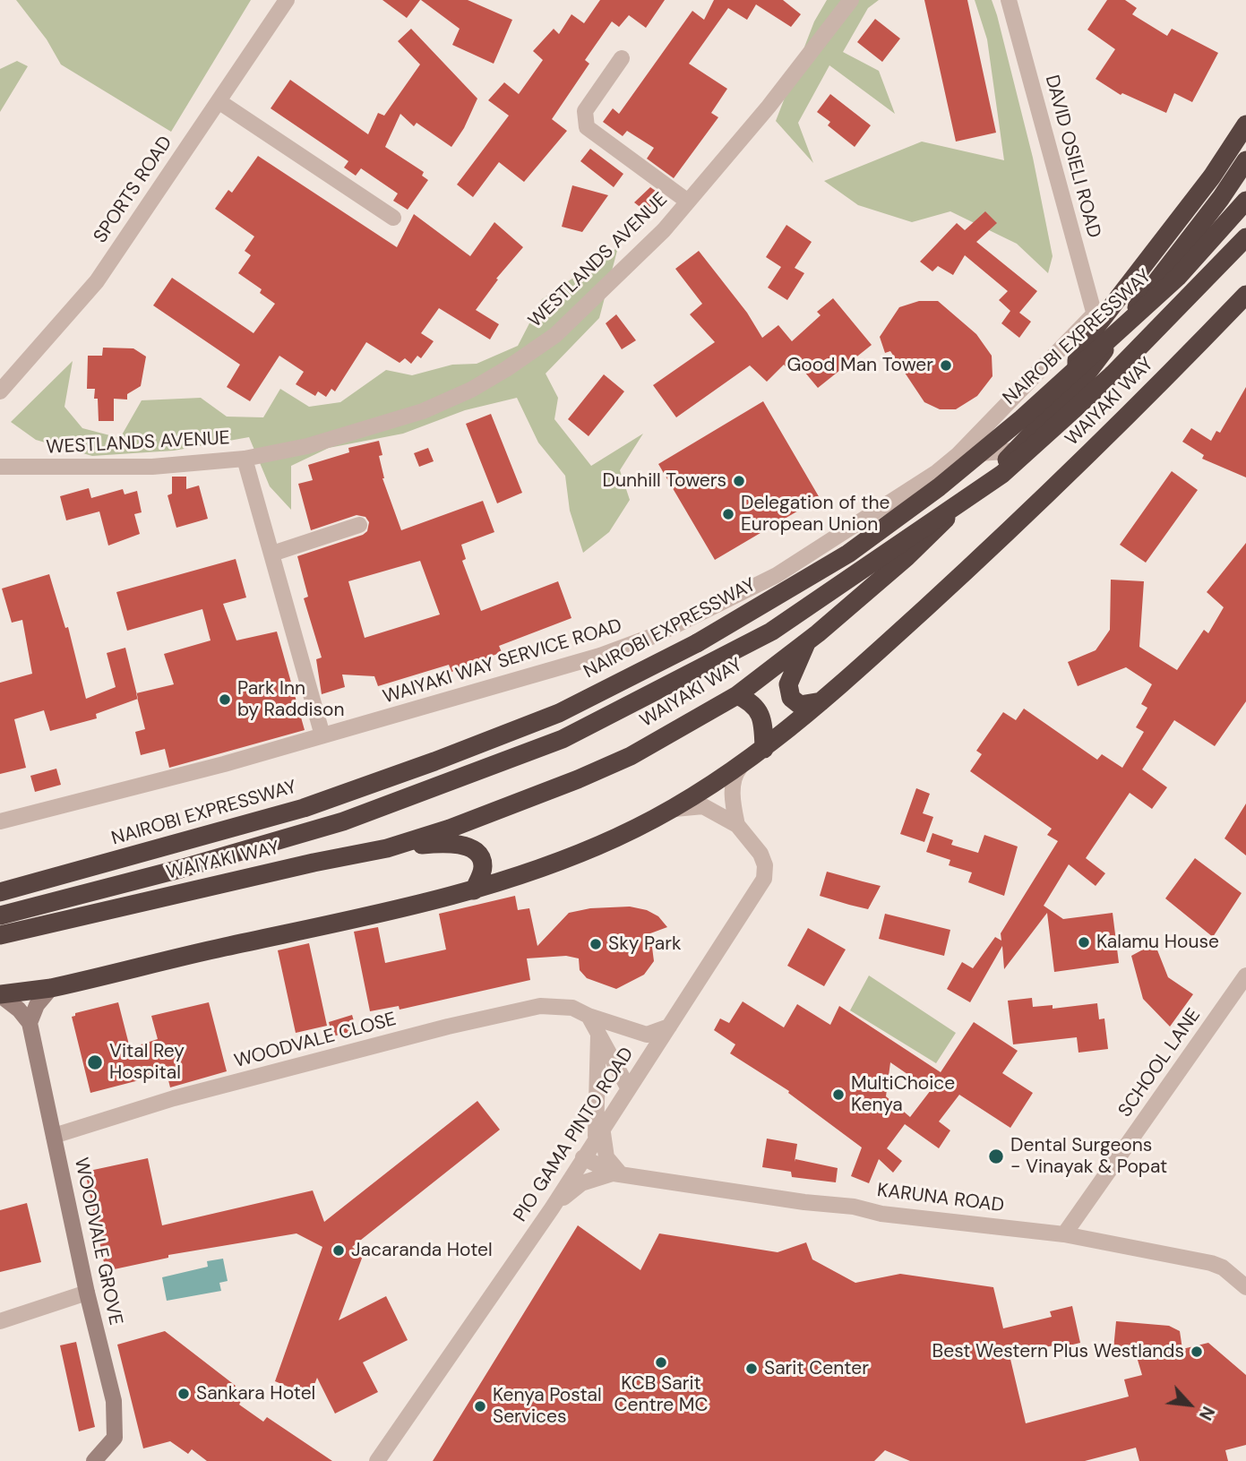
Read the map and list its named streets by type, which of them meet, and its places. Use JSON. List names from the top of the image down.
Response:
{
  "streets": {
    "highway": ["NAIROBI EXPRESSWAY", "WAIYAKI WAY"],
    "street": [
      "DAVID OSIELI ROAD",
      "SPORTS ROAD",
      "WESTLANDS AVENUE",
      "WAIYAKI WAY SERVICE ROAD",
      "WOODVALE CLOSE",
      "SCHOOL LANE",
      "PIO GAMA PINTO ROAD",
      "KARUNA ROAD",
      "WOODVALE GROVE"
    ]
  },
  "crossings": [
    ["DAVID OSIELI ROAD", "WAIYAKI WAY SERVICE ROAD"],
    ["WAIYAKI WAY", "PIO GAMA PINTO ROAD"],
    ["WOODVALE CLOSE", "PIO GAMA PINTO ROAD"],
    ["WOODVALE CLOSE", "WOODVALE GROVE"],
    ["SCHOOL LANE", "KARUNA ROAD"],
    ["PIO GAMA PINTO ROAD", "KARUNA ROAD"]
  ],
  "places": [
    "Good Man Tower",
    "Dunhill Towers",
    "Delegation of the European Union",
    "Park Inn by Raddison",
    "Kalamu House",
    "Sky Park",
    "Vital Rey Hospital",
    "MultiChoice Kenya",
    "Dental Surgeons - Vinayak & Popat",
    "Jacaranda Hotel",
    "Best Western Plus Westlands",
    "KCB Sarit Centre MC",
    "Sarit Center",
    "Sankara Hotel",
    "Kenya Postal Services"
  ],
  "north": "bottom right"
}
